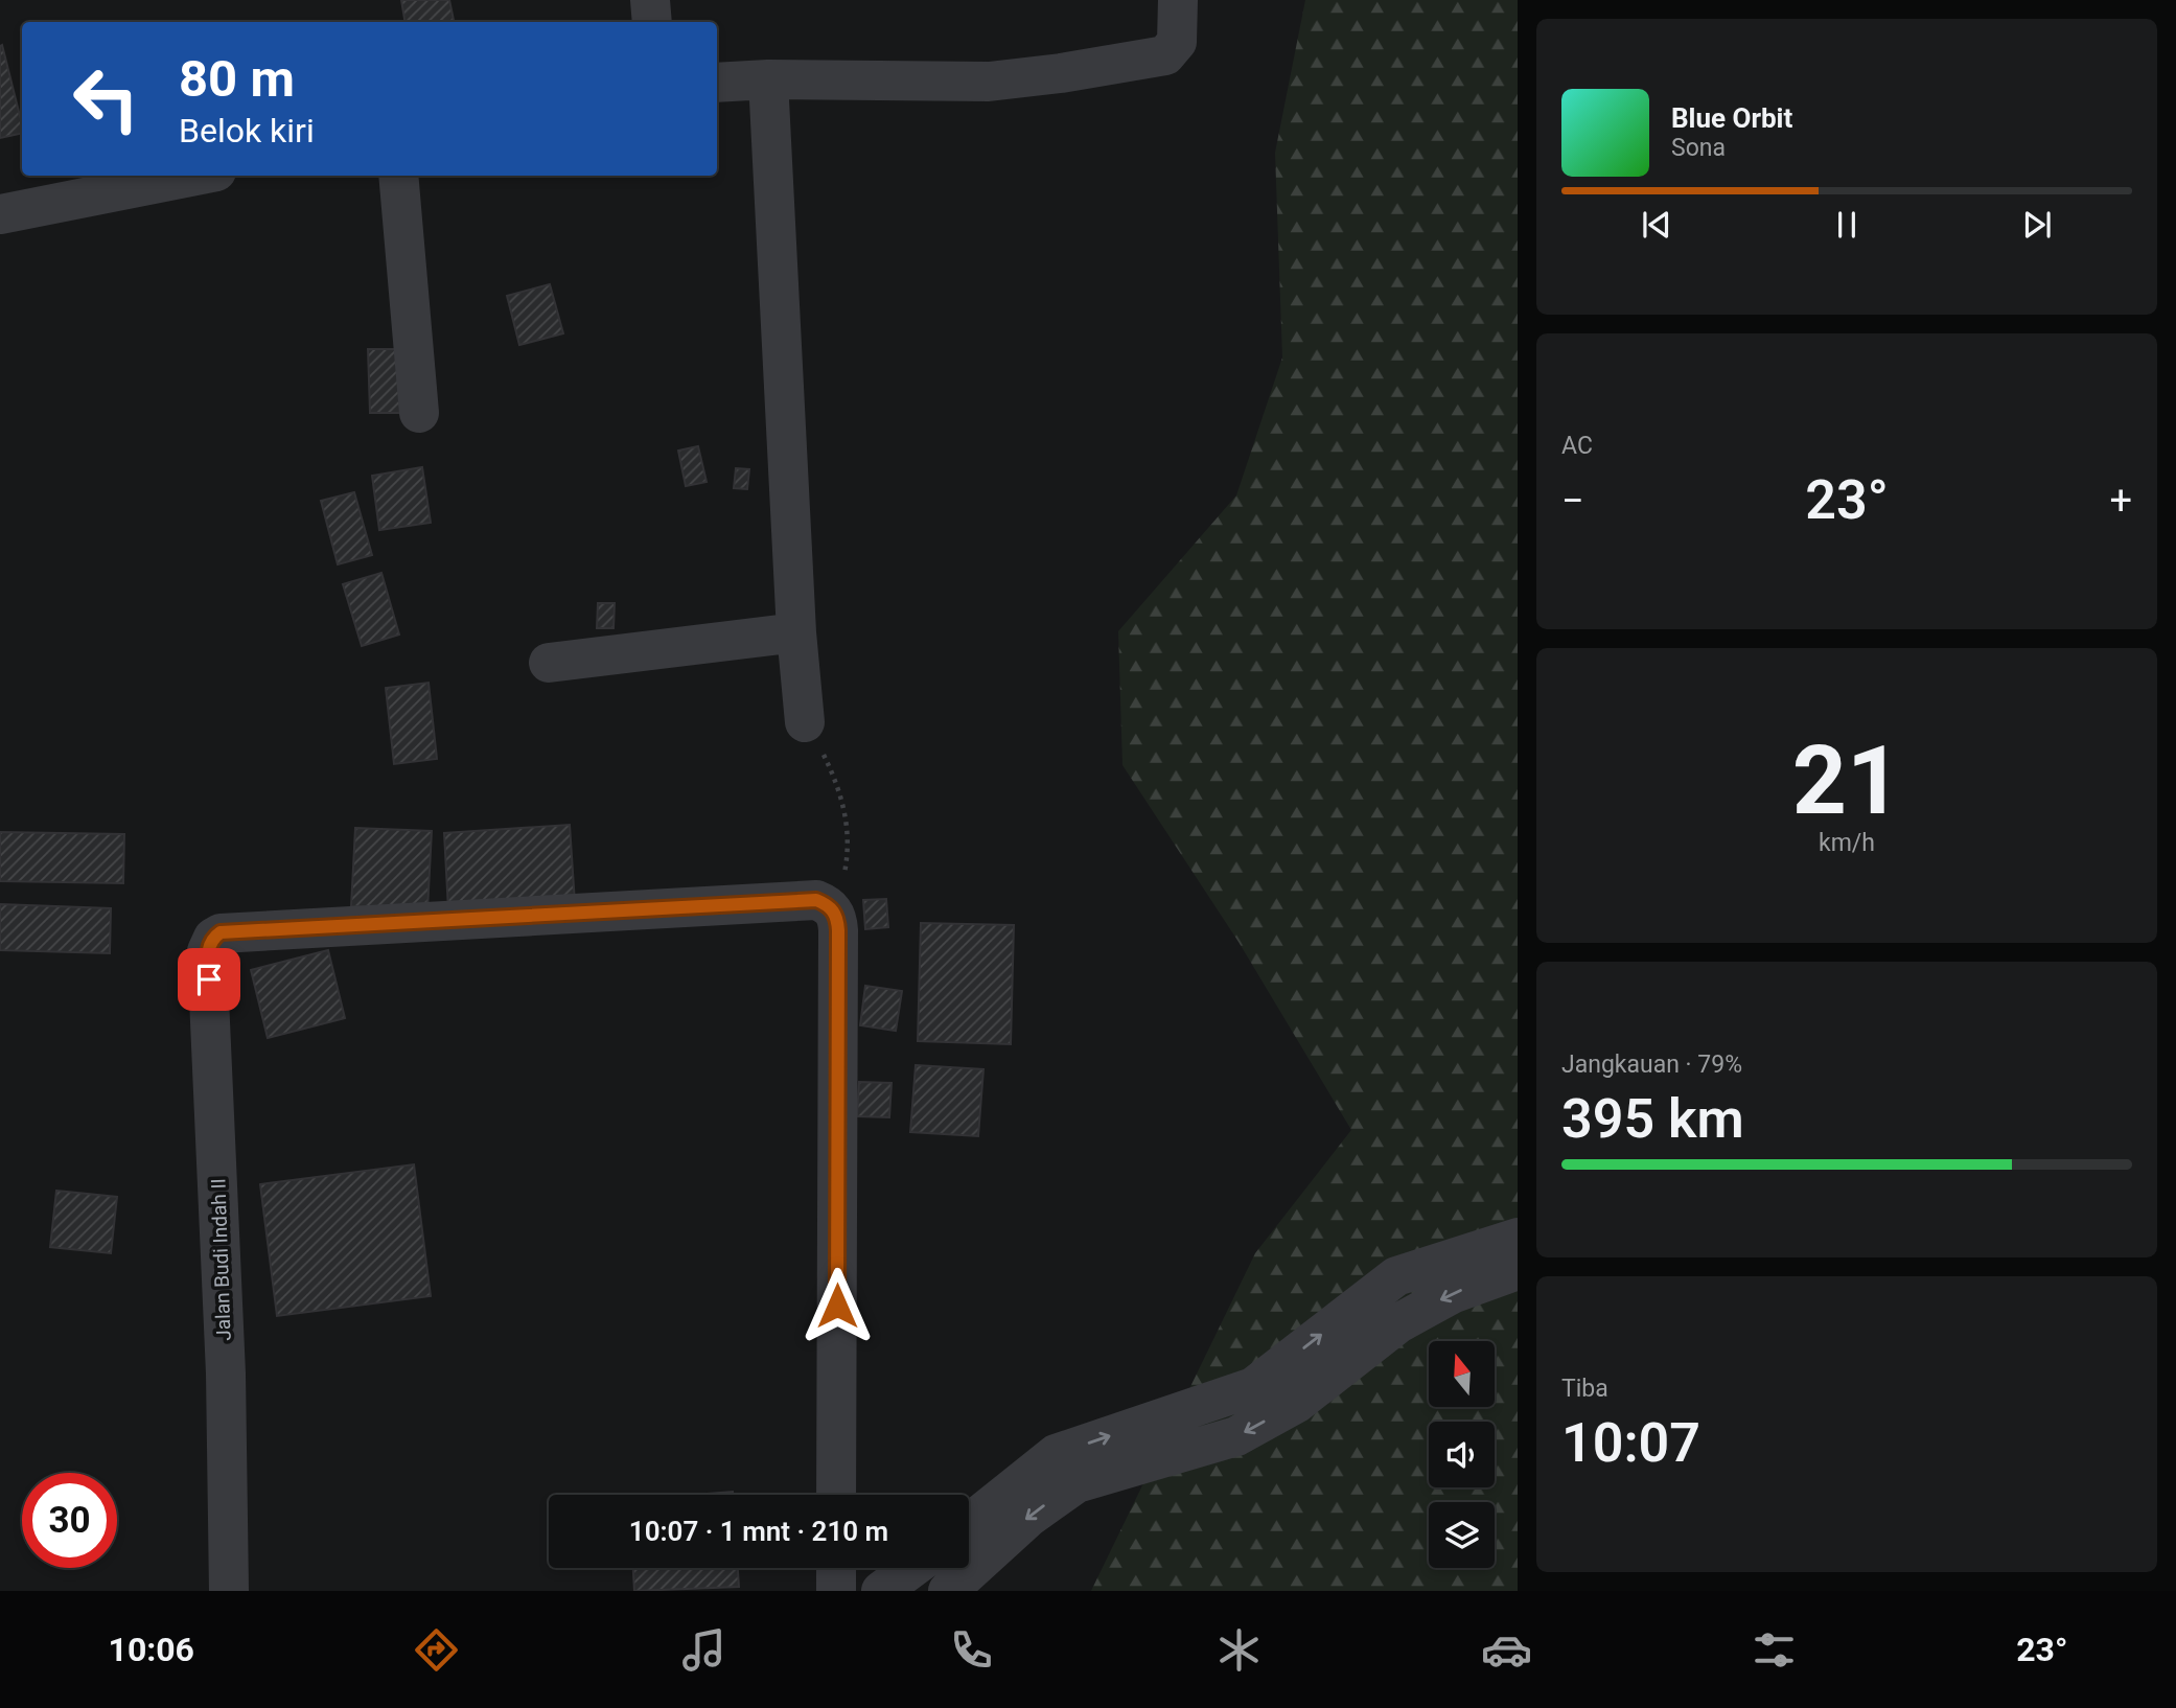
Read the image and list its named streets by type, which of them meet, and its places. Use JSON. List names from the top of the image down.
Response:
{
  "streets": {
    "street": ["Jalan Budi Indah II"]
  },
  "north": "top",
  "page": {
    "turn": ["80 m", "Belok kiri"],
    "song": ["Blue Orbit", "Sona"],
    "tile": [
      "AC",
      ["21", "km/h"],
      ["Jangkauan · 79%", "395 km"],
      ["Tiba", "10:07"]
    ],
    "heat": ["−", "23°", "+"],
    "limit": "30",
    "trip": "10:07 · 1 mnt · 210 m",
    "tabs": ["10:06", "23°"]
  }
}
